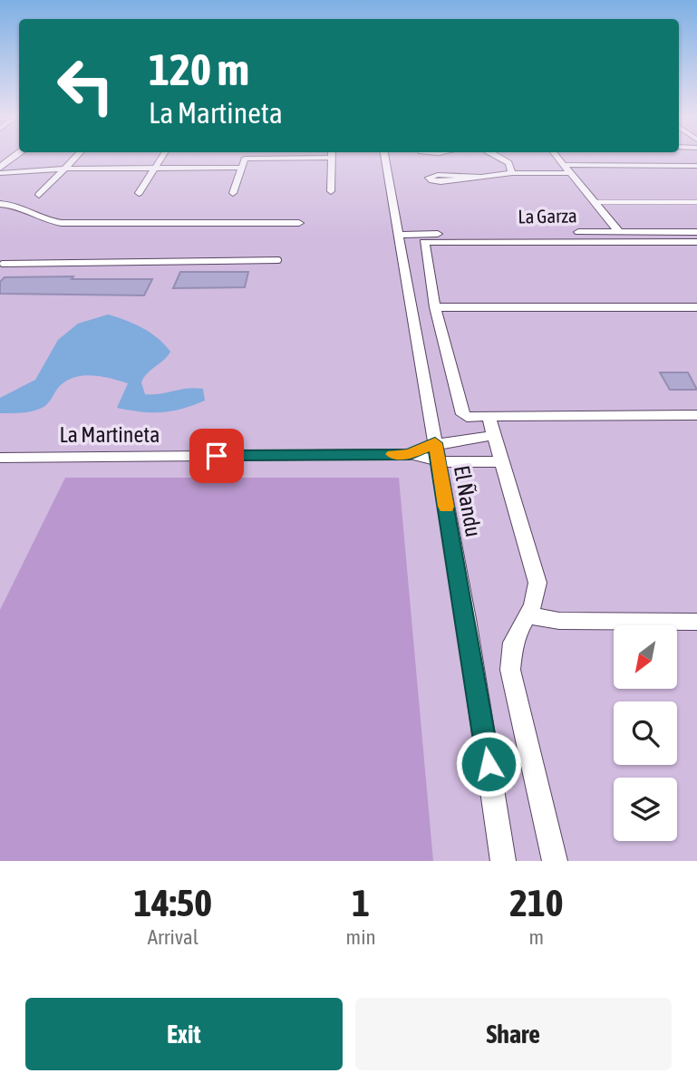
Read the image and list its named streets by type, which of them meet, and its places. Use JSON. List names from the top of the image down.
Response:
{
  "streets": {
    "street": ["La Garza", "La Martineta", "El Ñandu"]
  },
  "crossings": [
    ["La Garza", "El Ñandu"]
  ],
  "north": "bottom left",
  "page": {
    "turn": ["120 m", "La Martineta"],
    "eta": [
      "14:50",
      "Arrival",
      "1",
      "min",
      "210",
      "m"
    ],
    "buttons": ["Exit", "Share"]
  }
}
